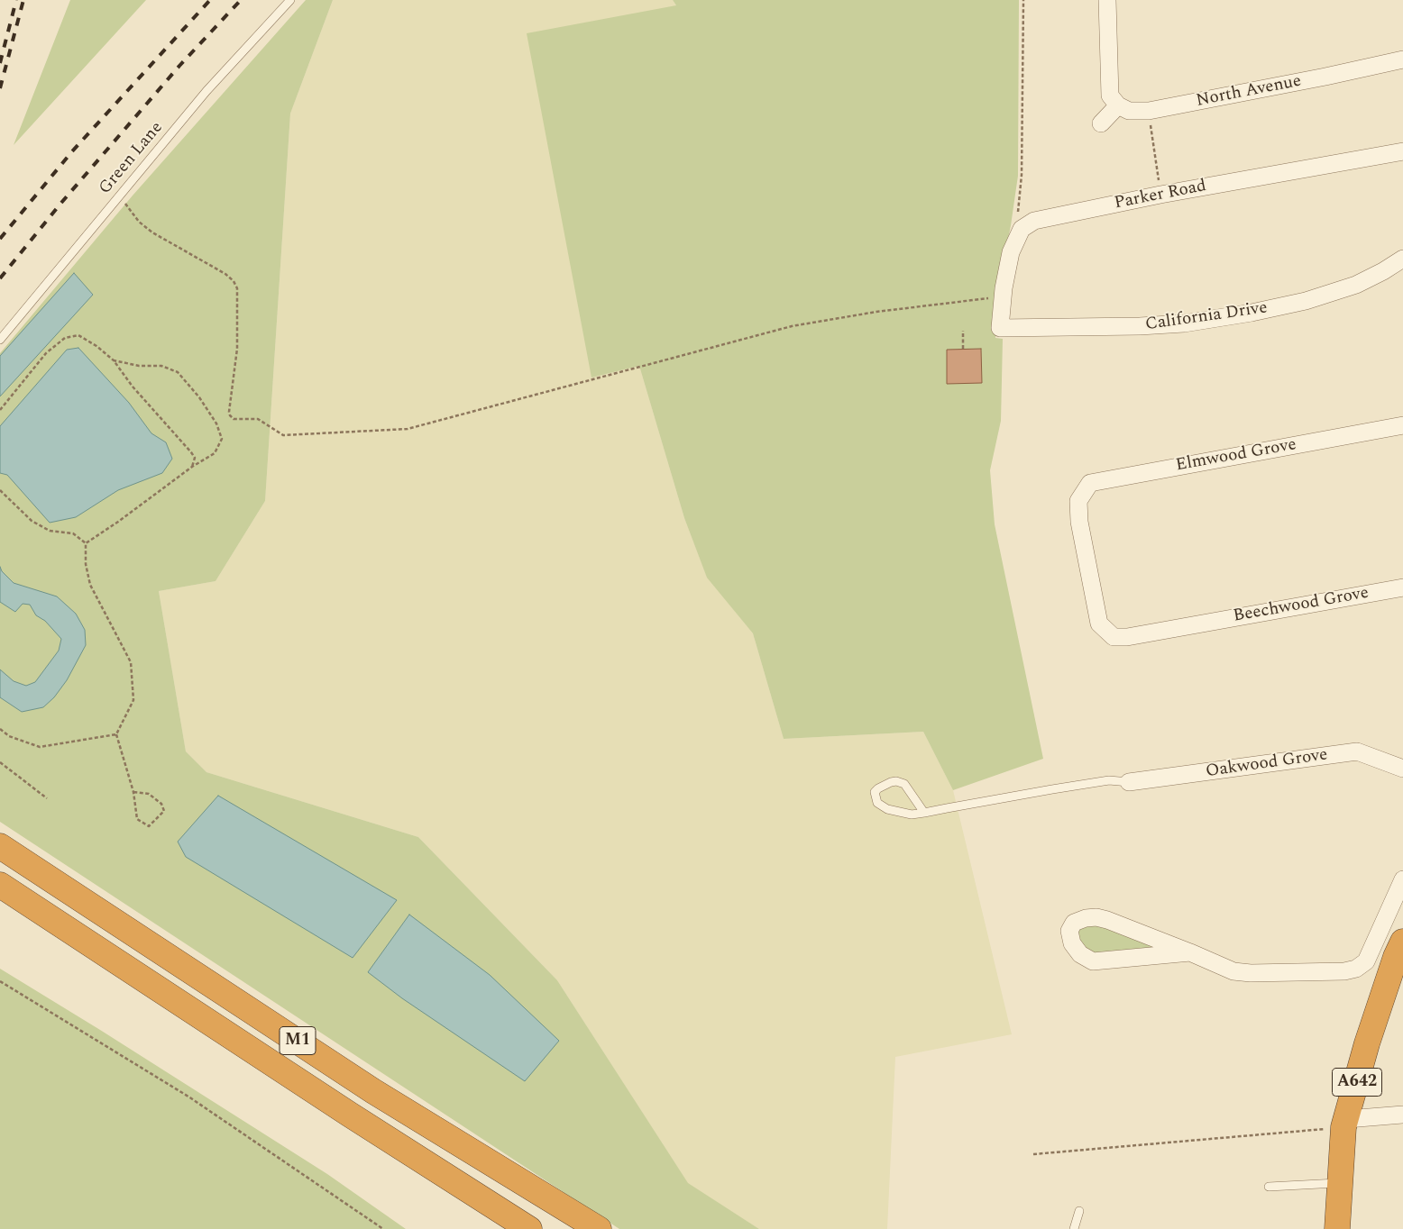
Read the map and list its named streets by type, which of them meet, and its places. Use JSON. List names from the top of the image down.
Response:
{
  "streets": {
    "highway": ["M1", "A642"],
    "street": [
      "North Avenue",
      "Parker Road",
      "California Drive",
      "Elmwood Grove",
      "Beechwood Grove",
      "Oakwood Grove"
    ],
    "lane": ["Green Lane"]
  },
  "crossings": [
    ["Elmwood Grove", "Beechwood Grove"]
  ]
}
